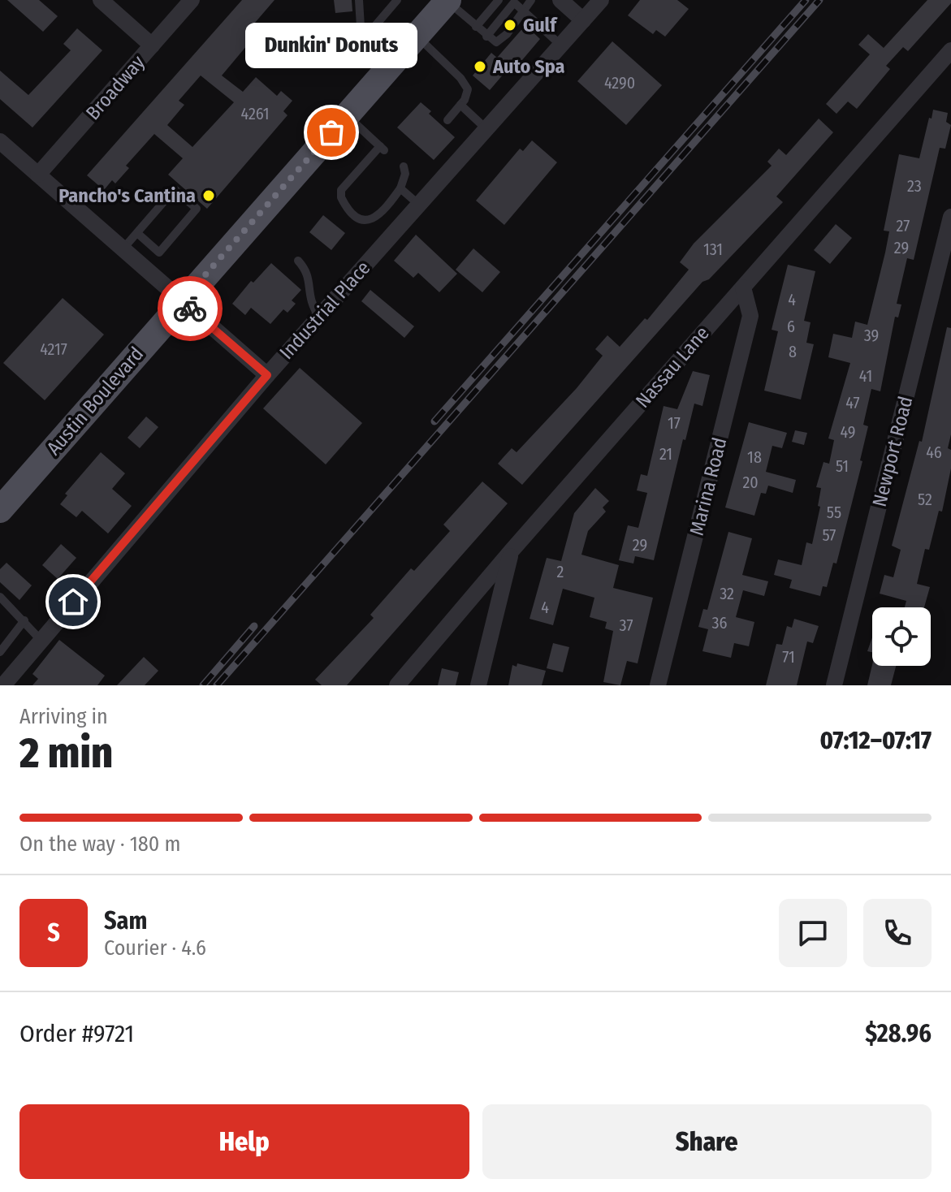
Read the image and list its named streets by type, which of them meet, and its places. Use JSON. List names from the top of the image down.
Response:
{
  "streets": {
    "main road": ["Austin Boulevard"],
    "street": [
      "Broadway",
      "Industrial Place",
      "Nassau Lane",
      "Newport Road",
      "Marina Road"
    ]
  },
  "crossings": [
    ["Nassau Lane", "Marina Road"]
  ],
  "places": [
    "Gulf",
    "Auto Spa",
    "Dunkin' Donuts",
    "Pancho's Cantina"
  ],
  "house_numbers": [
    "4290",
    "4261",
    "23",
    "27",
    "29",
    "131",
    "4",
    "6",
    "39",
    "4217",
    "8",
    "41",
    "47",
    "17",
    "49",
    "46",
    "21",
    "18",
    "51",
    "20",
    "52",
    "55",
    "57",
    "29",
    "2",
    "32",
    "4",
    "36",
    "37",
    "71"
  ],
  "page": {
    "bubble": "Dunkin' Donuts",
    "heading": ["2 min", "Arriving in", "07:12–07:17"],
    "panel": [
      "Sam",
      "Courier · 4.6",
      "Order #9721",
      "$28.96"
    ],
    "bar": "On the way · 180 m",
    "round": "S",
    "buttons": ["Help", "Share"]
  }
}
